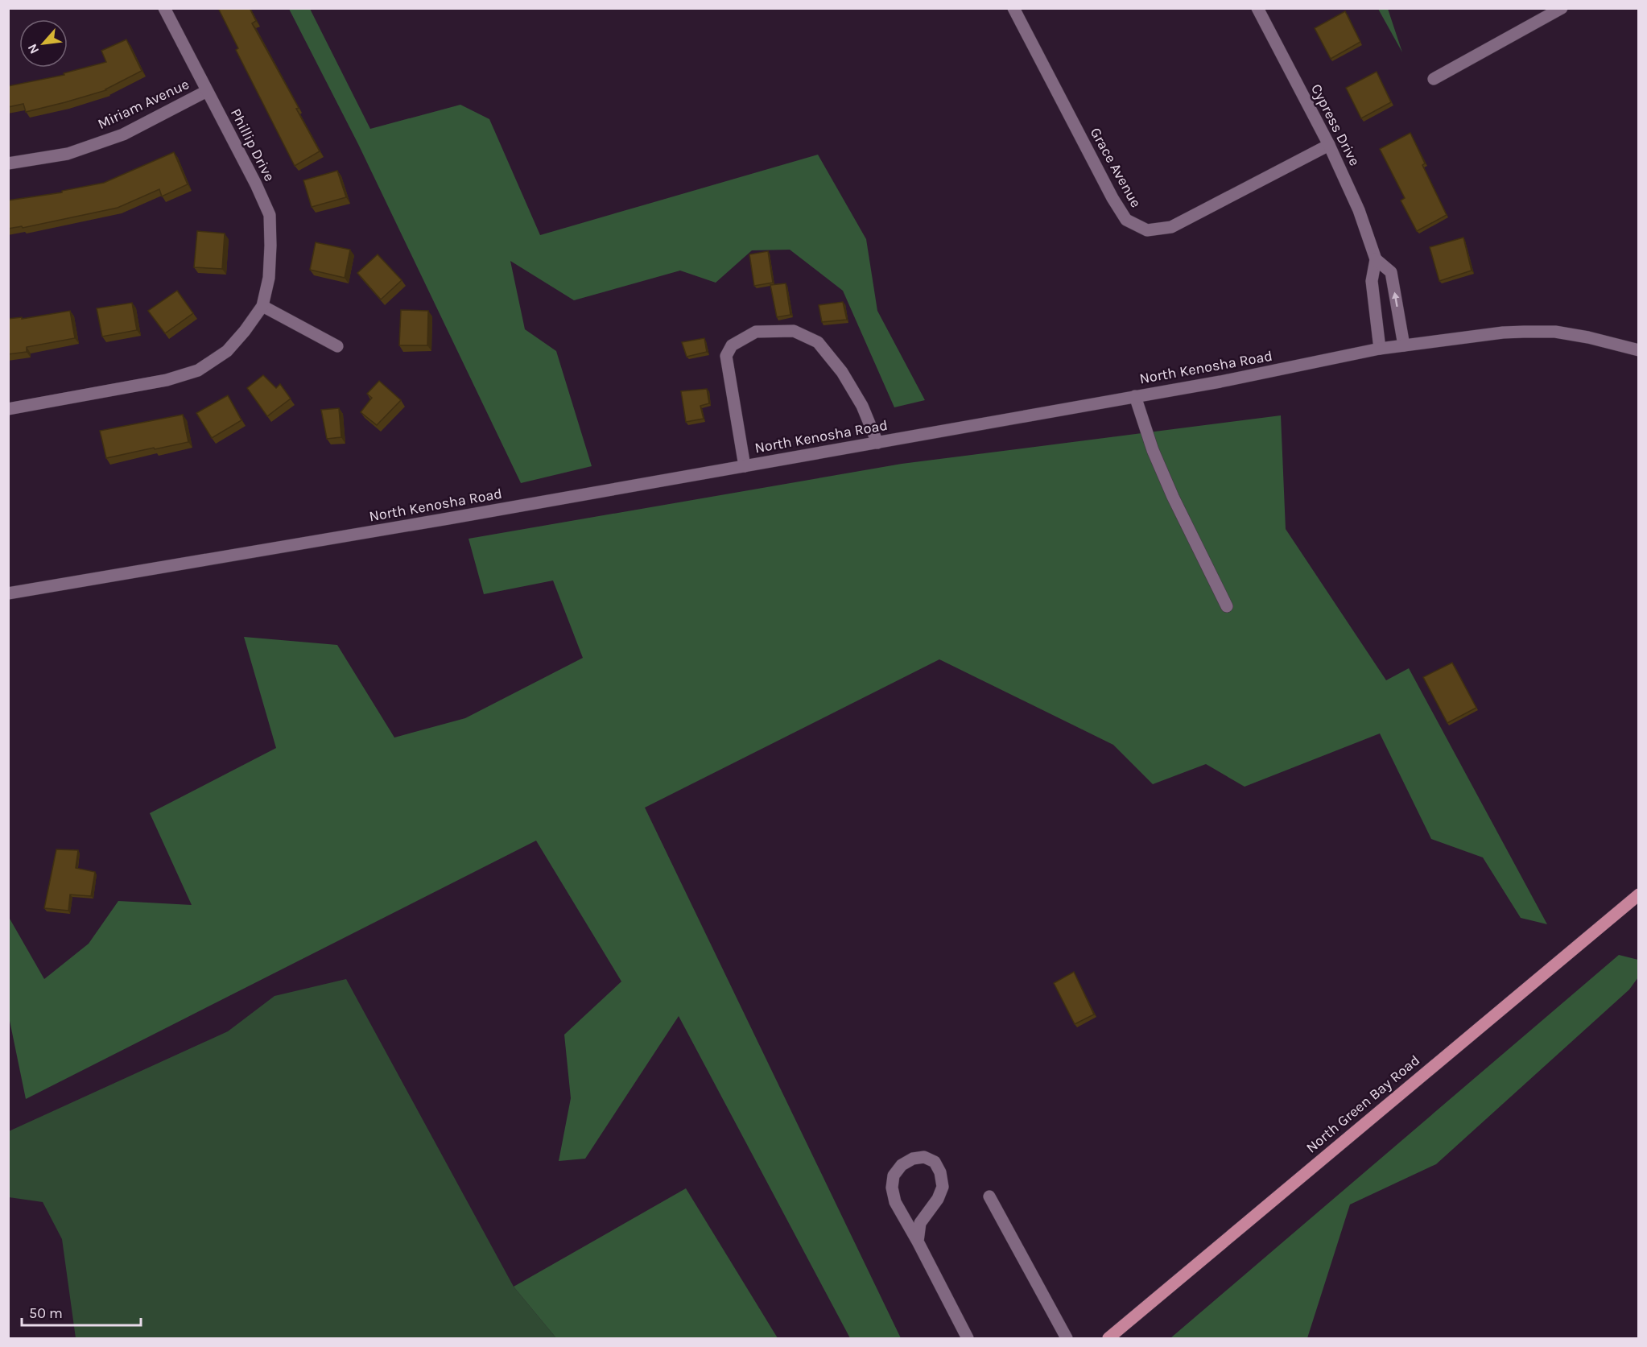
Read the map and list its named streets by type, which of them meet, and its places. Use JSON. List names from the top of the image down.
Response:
{
  "streets": {
    "main road": ["North Green Bay Road"],
    "street": [
      "Miriam Avenue",
      "Cypress Drive",
      "Phillip Drive",
      "Grace Avenue",
      "North Kenosha Road"
    ]
  },
  "crossings": [
    ["Miriam Avenue", "Phillip Drive"],
    ["Cypress Drive", "Grace Avenue"],
    ["Cypress Drive", "North Kenosha Road"]
  ],
  "scale_bar": "50 m",
  "north": "bottom left"
}
